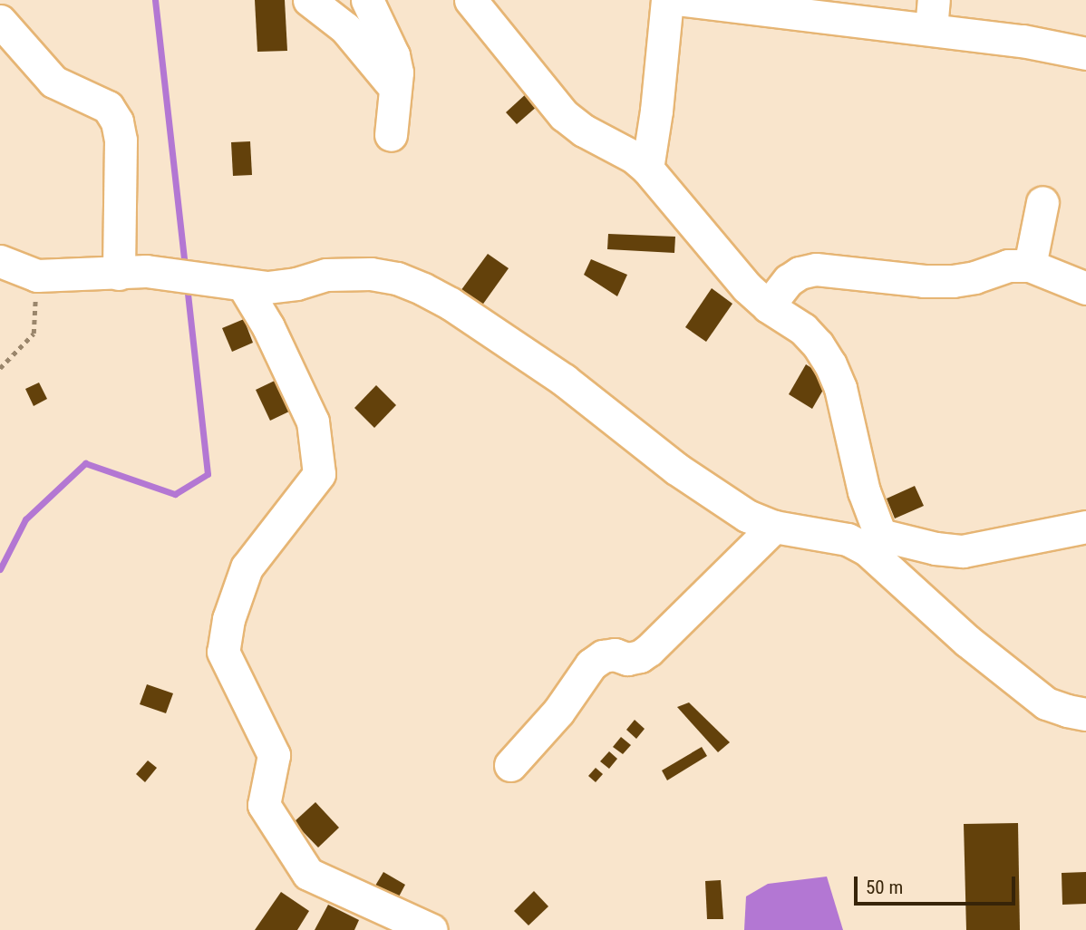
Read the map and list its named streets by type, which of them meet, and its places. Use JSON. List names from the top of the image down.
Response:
{
  "scale_bar": "50 m"
}
